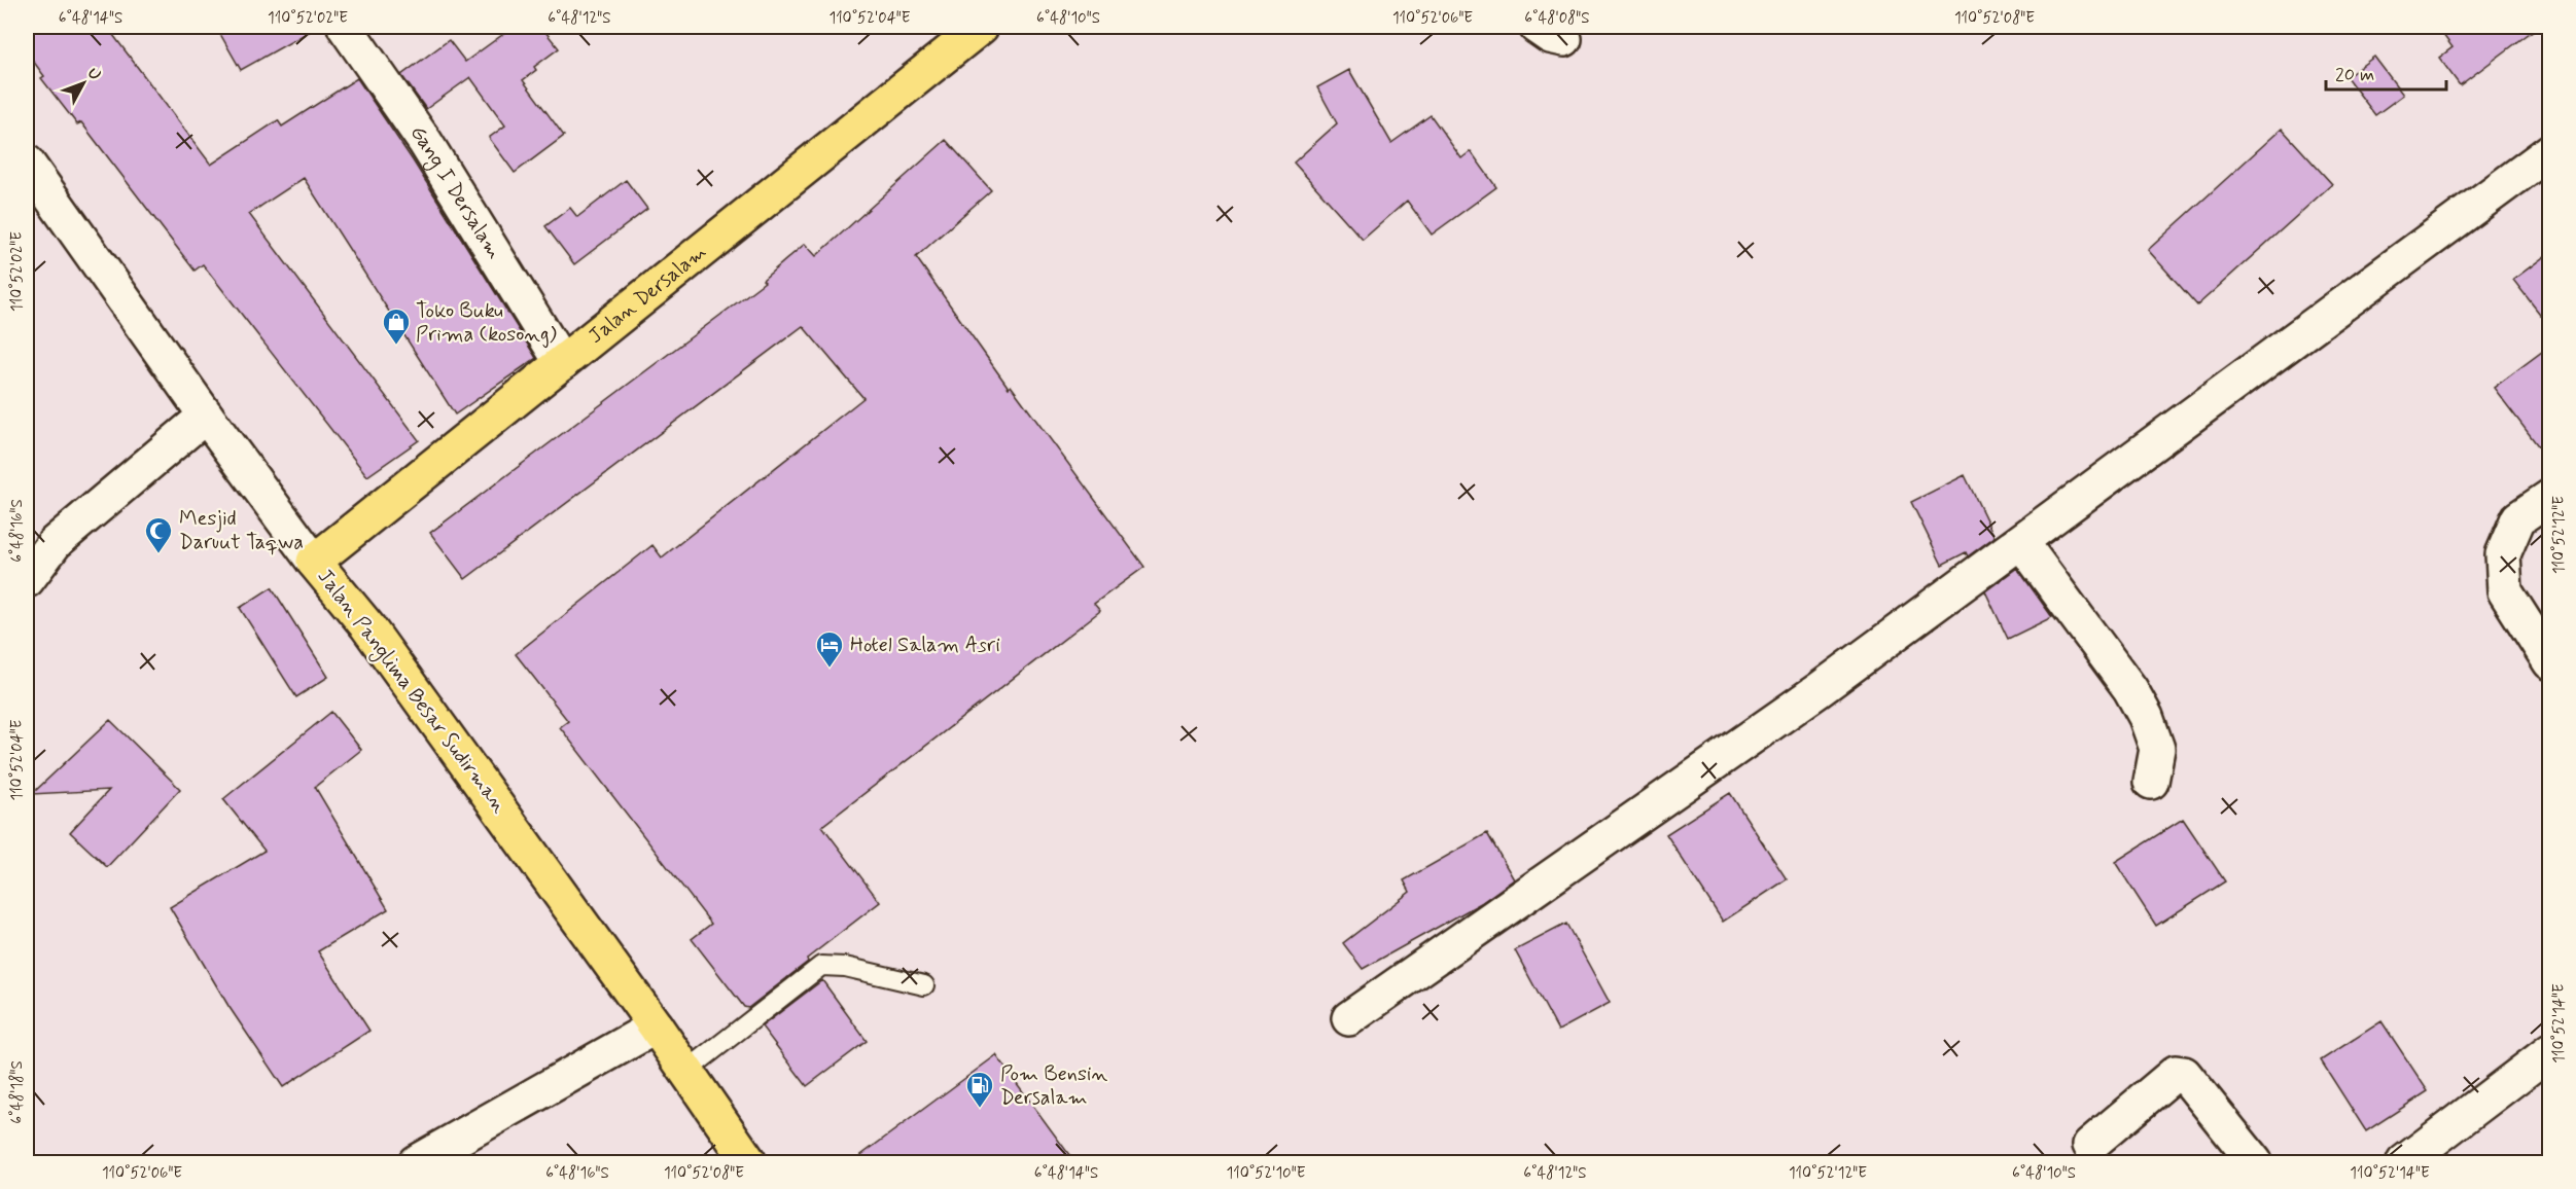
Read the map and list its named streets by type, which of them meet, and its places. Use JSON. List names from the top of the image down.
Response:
{
  "streets": {
    "main road": ["Jalan Dersalam", "Jalan Panglima Besar Sudirman"],
    "street": ["Gang I Dersalam"]
  },
  "crossings": [
    ["Gang I Dersalam", "Jalan Dersalam"],
    ["Jalan Dersalam", "Jalan Panglima Besar Sudirman"]
  ],
  "places": {
    "shop": ["Toko Buku Prima (kosong)"],
    "mosque": ["Mesjid Daruut Taqwa"],
    "hotel": ["Hotel Salam Asri"],
    "fuel station": ["Pom Bensin Dersalam"]
  },
  "scale_bar": "20 m",
  "north": "top right",
  "coordinates": [
    "6°48'14\"S",
    "110°52'02\"E",
    "6°48'12\"S",
    "110°52'04\"E",
    "6°48'10\"S",
    "110°52'06\"E",
    "6°48'08\"S",
    "110°52'08\"E",
    "6°48'16\"S",
    "110°52'12\"E",
    "110°52'14\"E",
    "6°48'18\"S",
    "110°52'10\"E"
  ]
}
